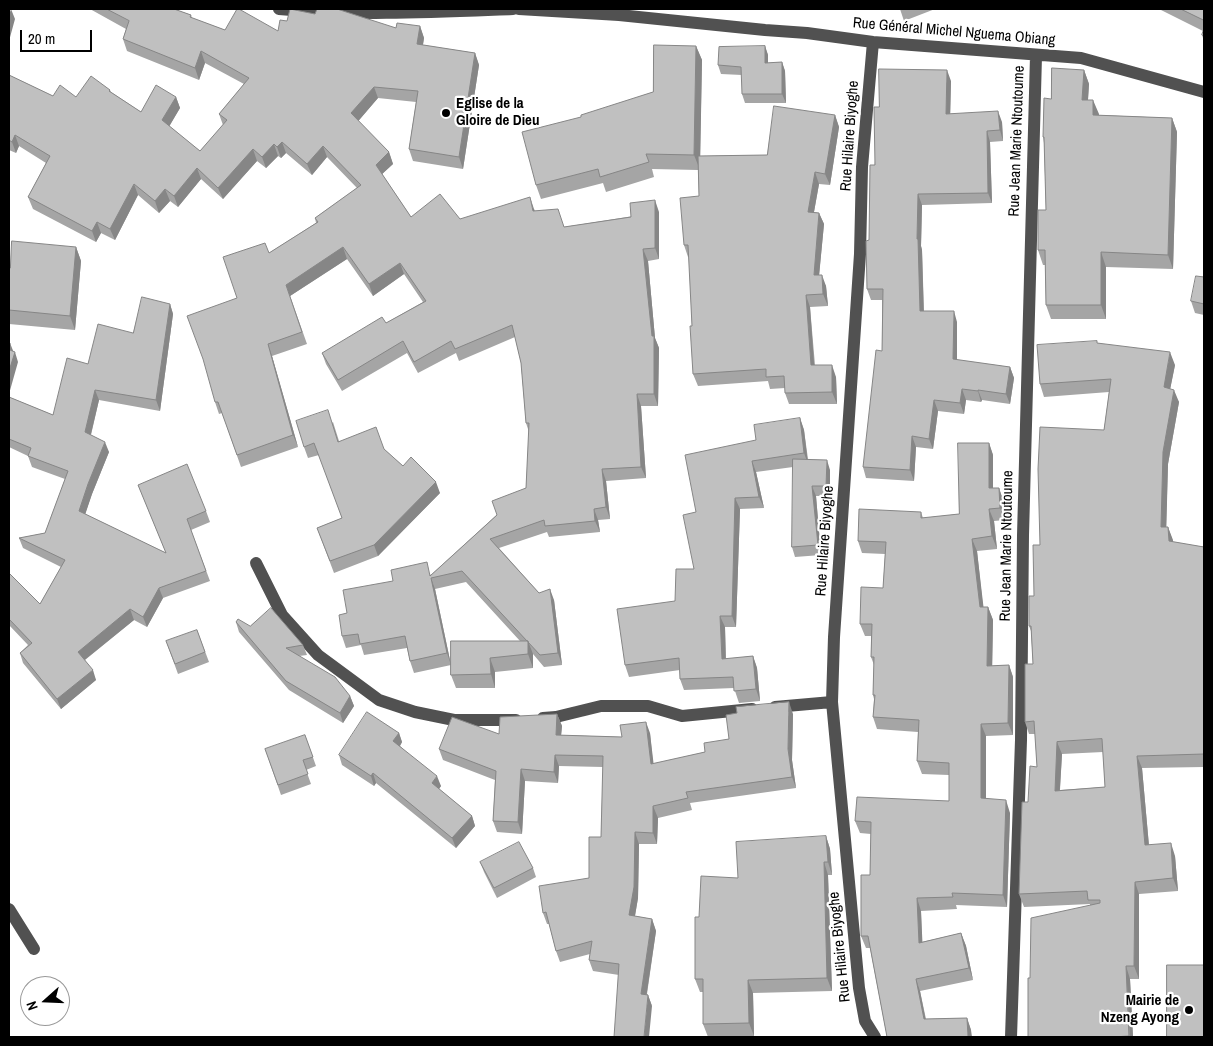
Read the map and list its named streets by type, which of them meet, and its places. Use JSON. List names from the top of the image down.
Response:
{
  "streets": {
    "street": ["Rue Général Michel Nguema Obiang", "Rue Hilaire Biyoghe", "Rue Jean Marie Ntoutoume"]
  },
  "crossings": [
    ["Rue Général Michel Nguema Obiang", "Rue Hilaire Biyoghe"],
    ["Rue Général Michel Nguema Obiang", "Rue Jean Marie Ntoutoume"]
  ],
  "places": ["Eglise de la Gloire de Dieu", "Mairie de Nzeng Ayong"],
  "scale_bar": "20 m",
  "north": "left"
}
